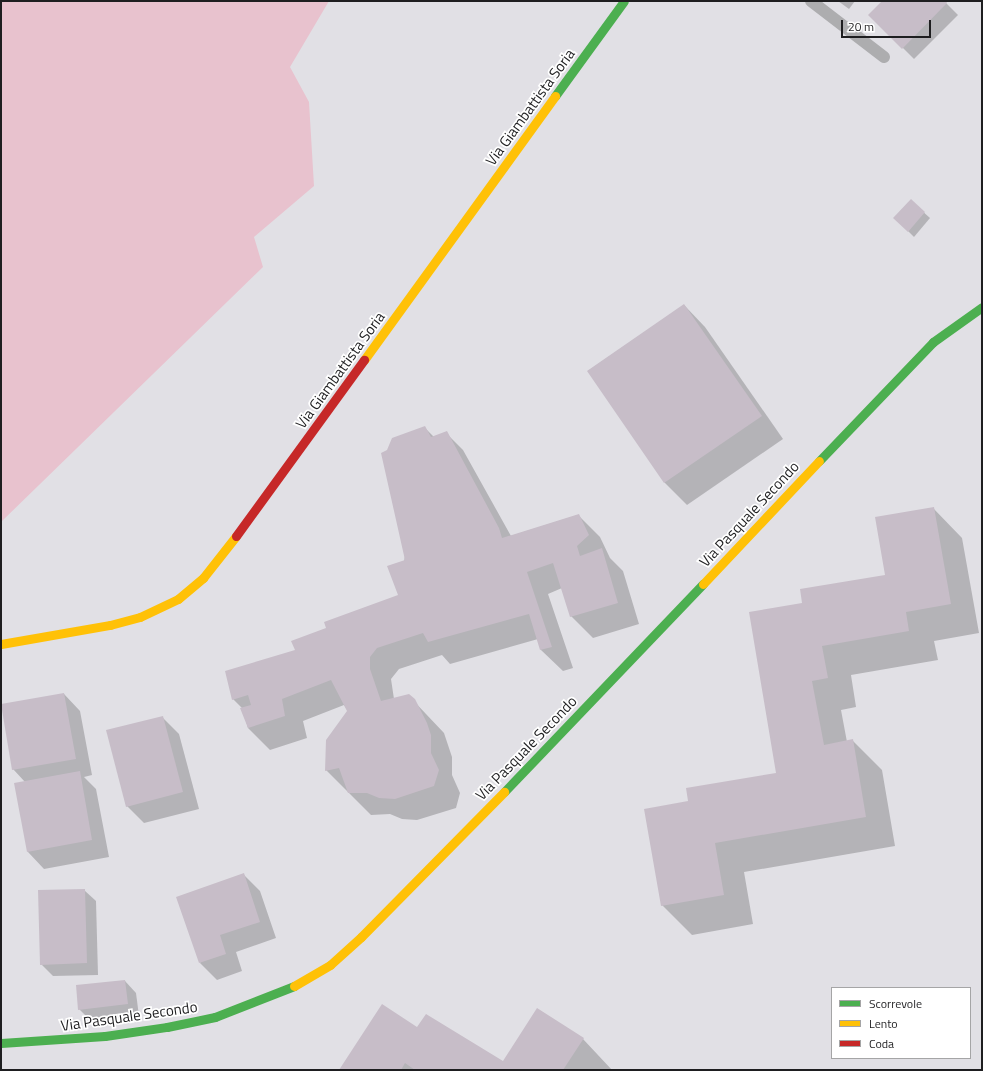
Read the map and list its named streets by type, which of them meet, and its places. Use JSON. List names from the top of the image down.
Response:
{
  "streets": {
    "street": ["Via Giambattista Soria", "Via Pasquale Secondo"]
  },
  "legend": ["Scorrevole", "Lento", "Coda"],
  "scale_bar": "20 m"
}
